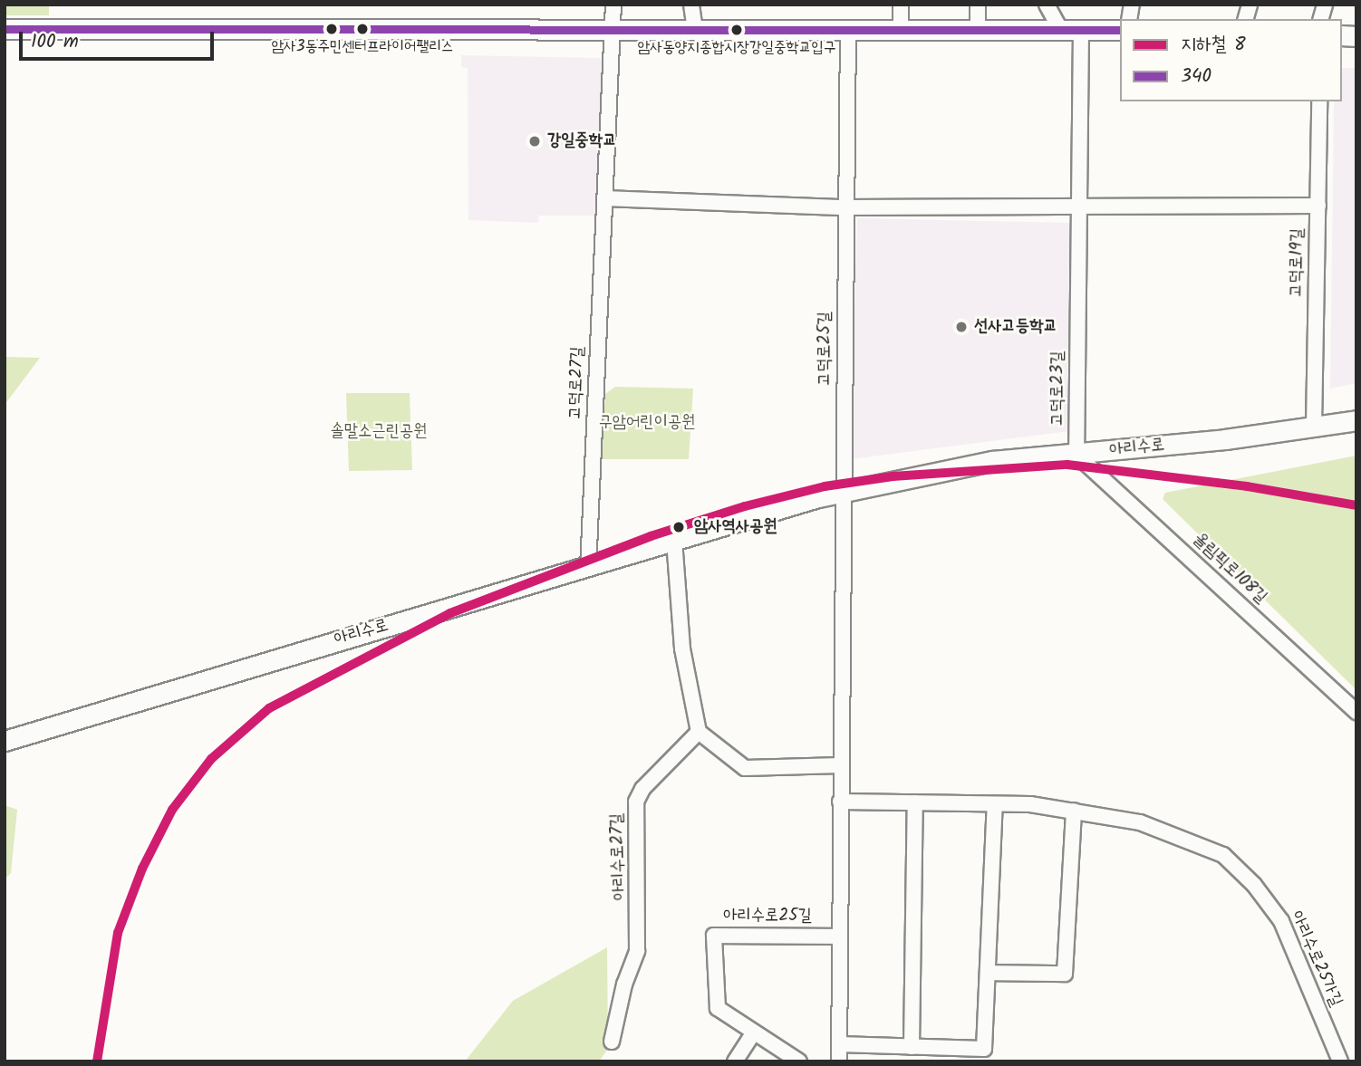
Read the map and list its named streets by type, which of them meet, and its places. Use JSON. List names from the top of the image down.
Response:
{
  "streets": {
    "street": [
      "고덕로19길",
      "고덕로25길",
      "고덕로27길",
      "고덕로23길",
      "아리수로",
      "올림픽로108길",
      "아리수로27길",
      "아리수로25길",
      "아리수로25가길"
    ]
  },
  "crossings": [
    ["고덕로19길", "아리수로"],
    ["고덕로25길", "아리수로"],
    ["고덕로27길", "아리수로"],
    ["고덕로23길", "아리수로"],
    ["고덕로23길", "올림픽로108길"],
    ["아리수로", "올림픽로108길"]
  ],
  "parks": ["구암어린이공원", "솔말소근린공원"],
  "places": [
    "암사3동주민센터프라이어팰리스",
    "암사동양지종합시장강일중학교입구",
    "강일중학교",
    "선사고등학교",
    "암사역사공원"
  ],
  "lines": ["transit line 340", "metro line 8"],
  "legend": ["지하철 8", "340"],
  "scale_bar": "100 m"
}
